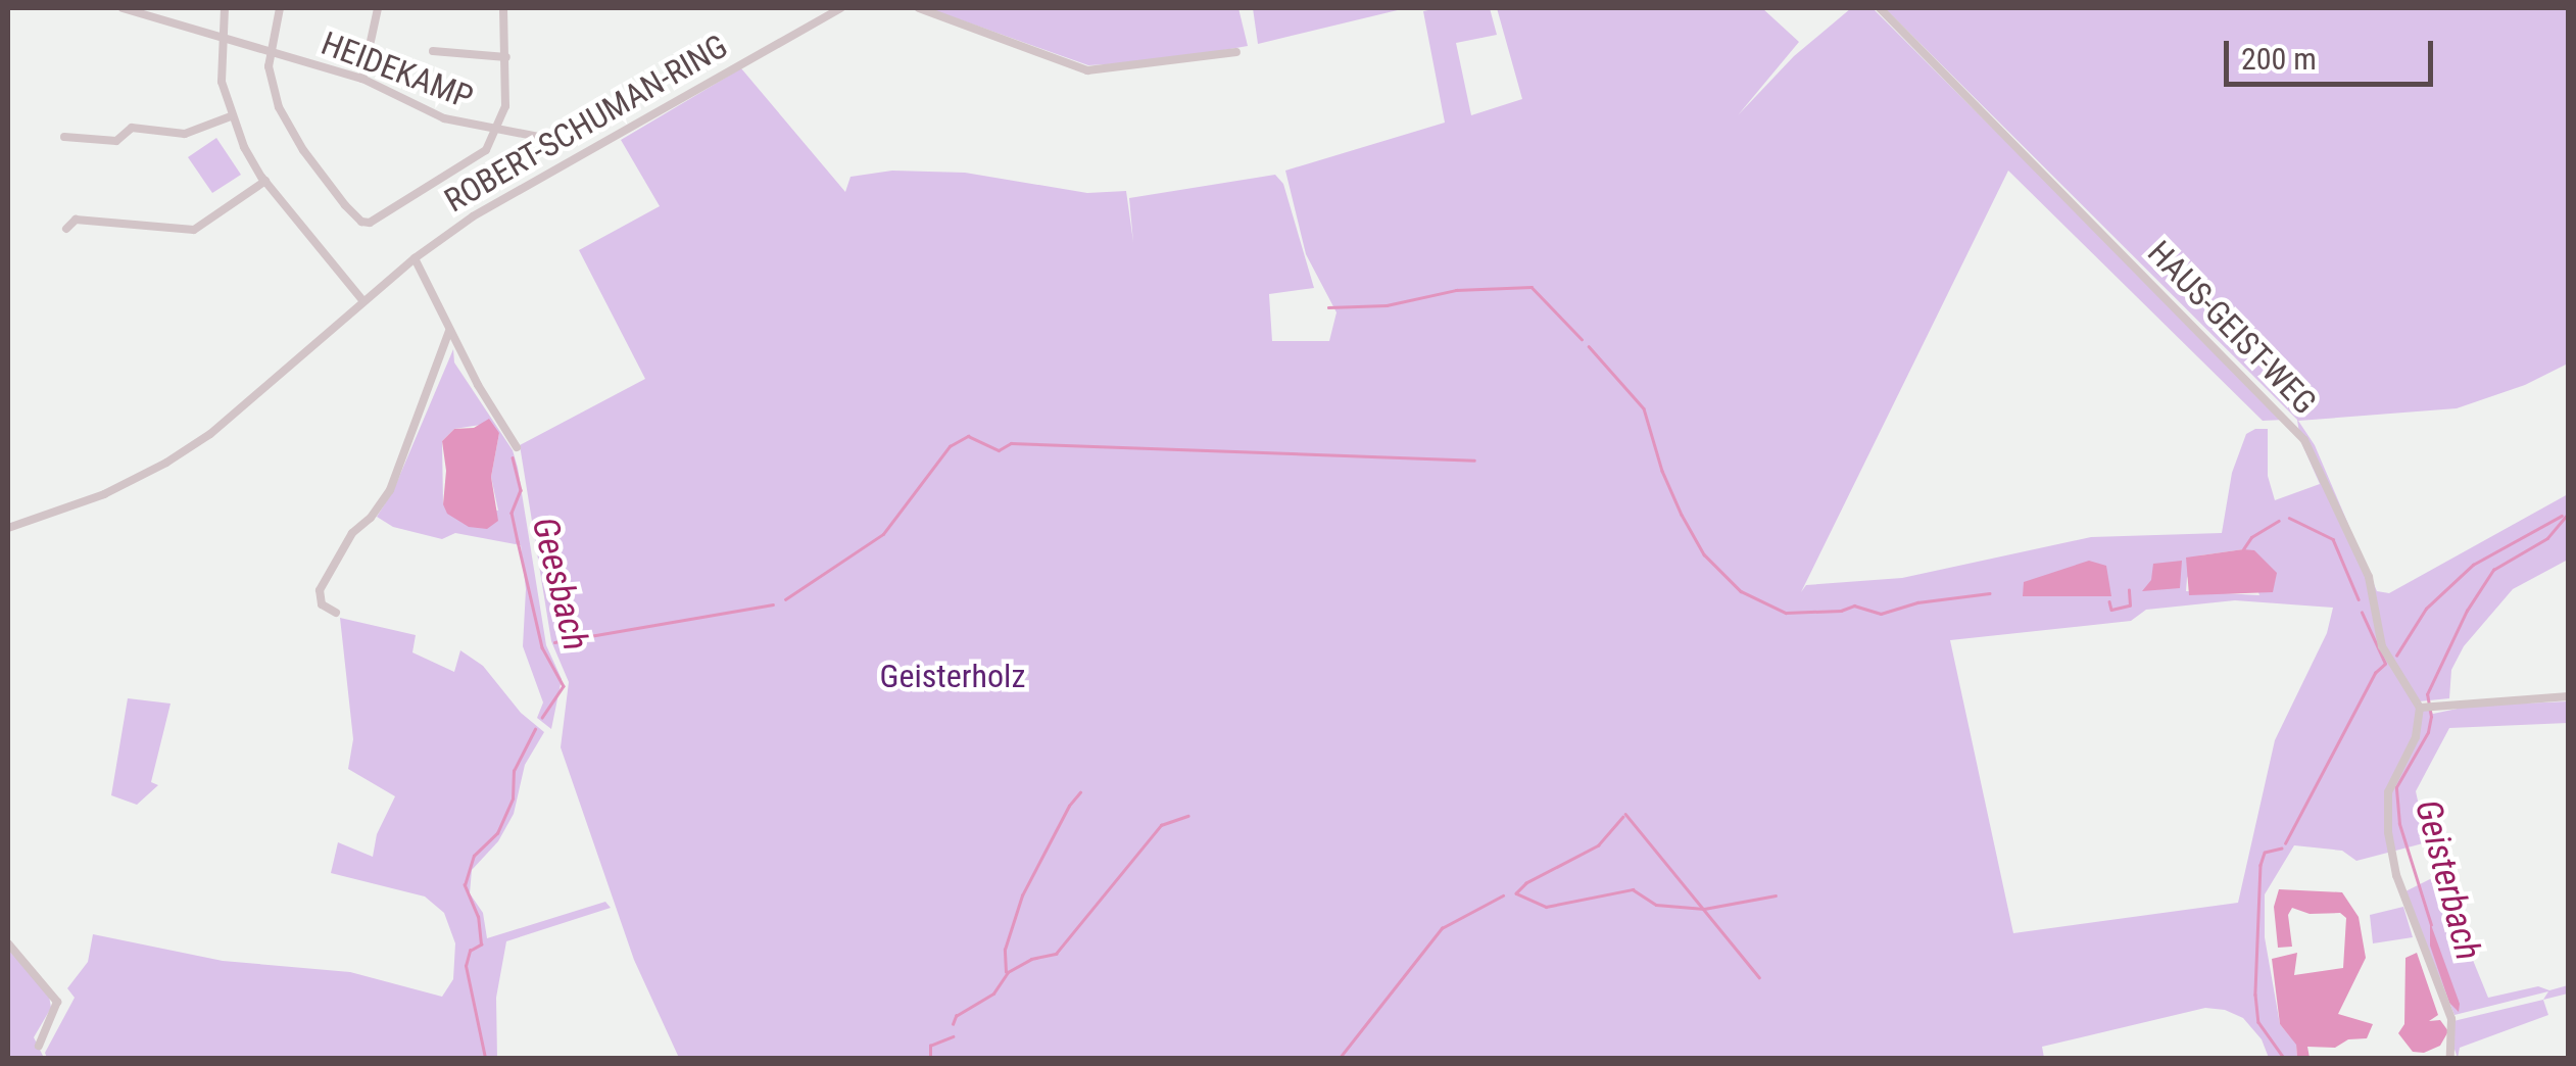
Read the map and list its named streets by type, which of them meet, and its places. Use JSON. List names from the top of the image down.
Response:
{
  "streets": {
    "street": ["HEIDEKAMP", "ROBERT-SCHUMAN-RING", "HAUS-GEIST-WEG"]
  },
  "water": ["Geesbach", "Geisterbach"],
  "parks": ["Geisterholz"],
  "scale_bar": "200 m"
}
